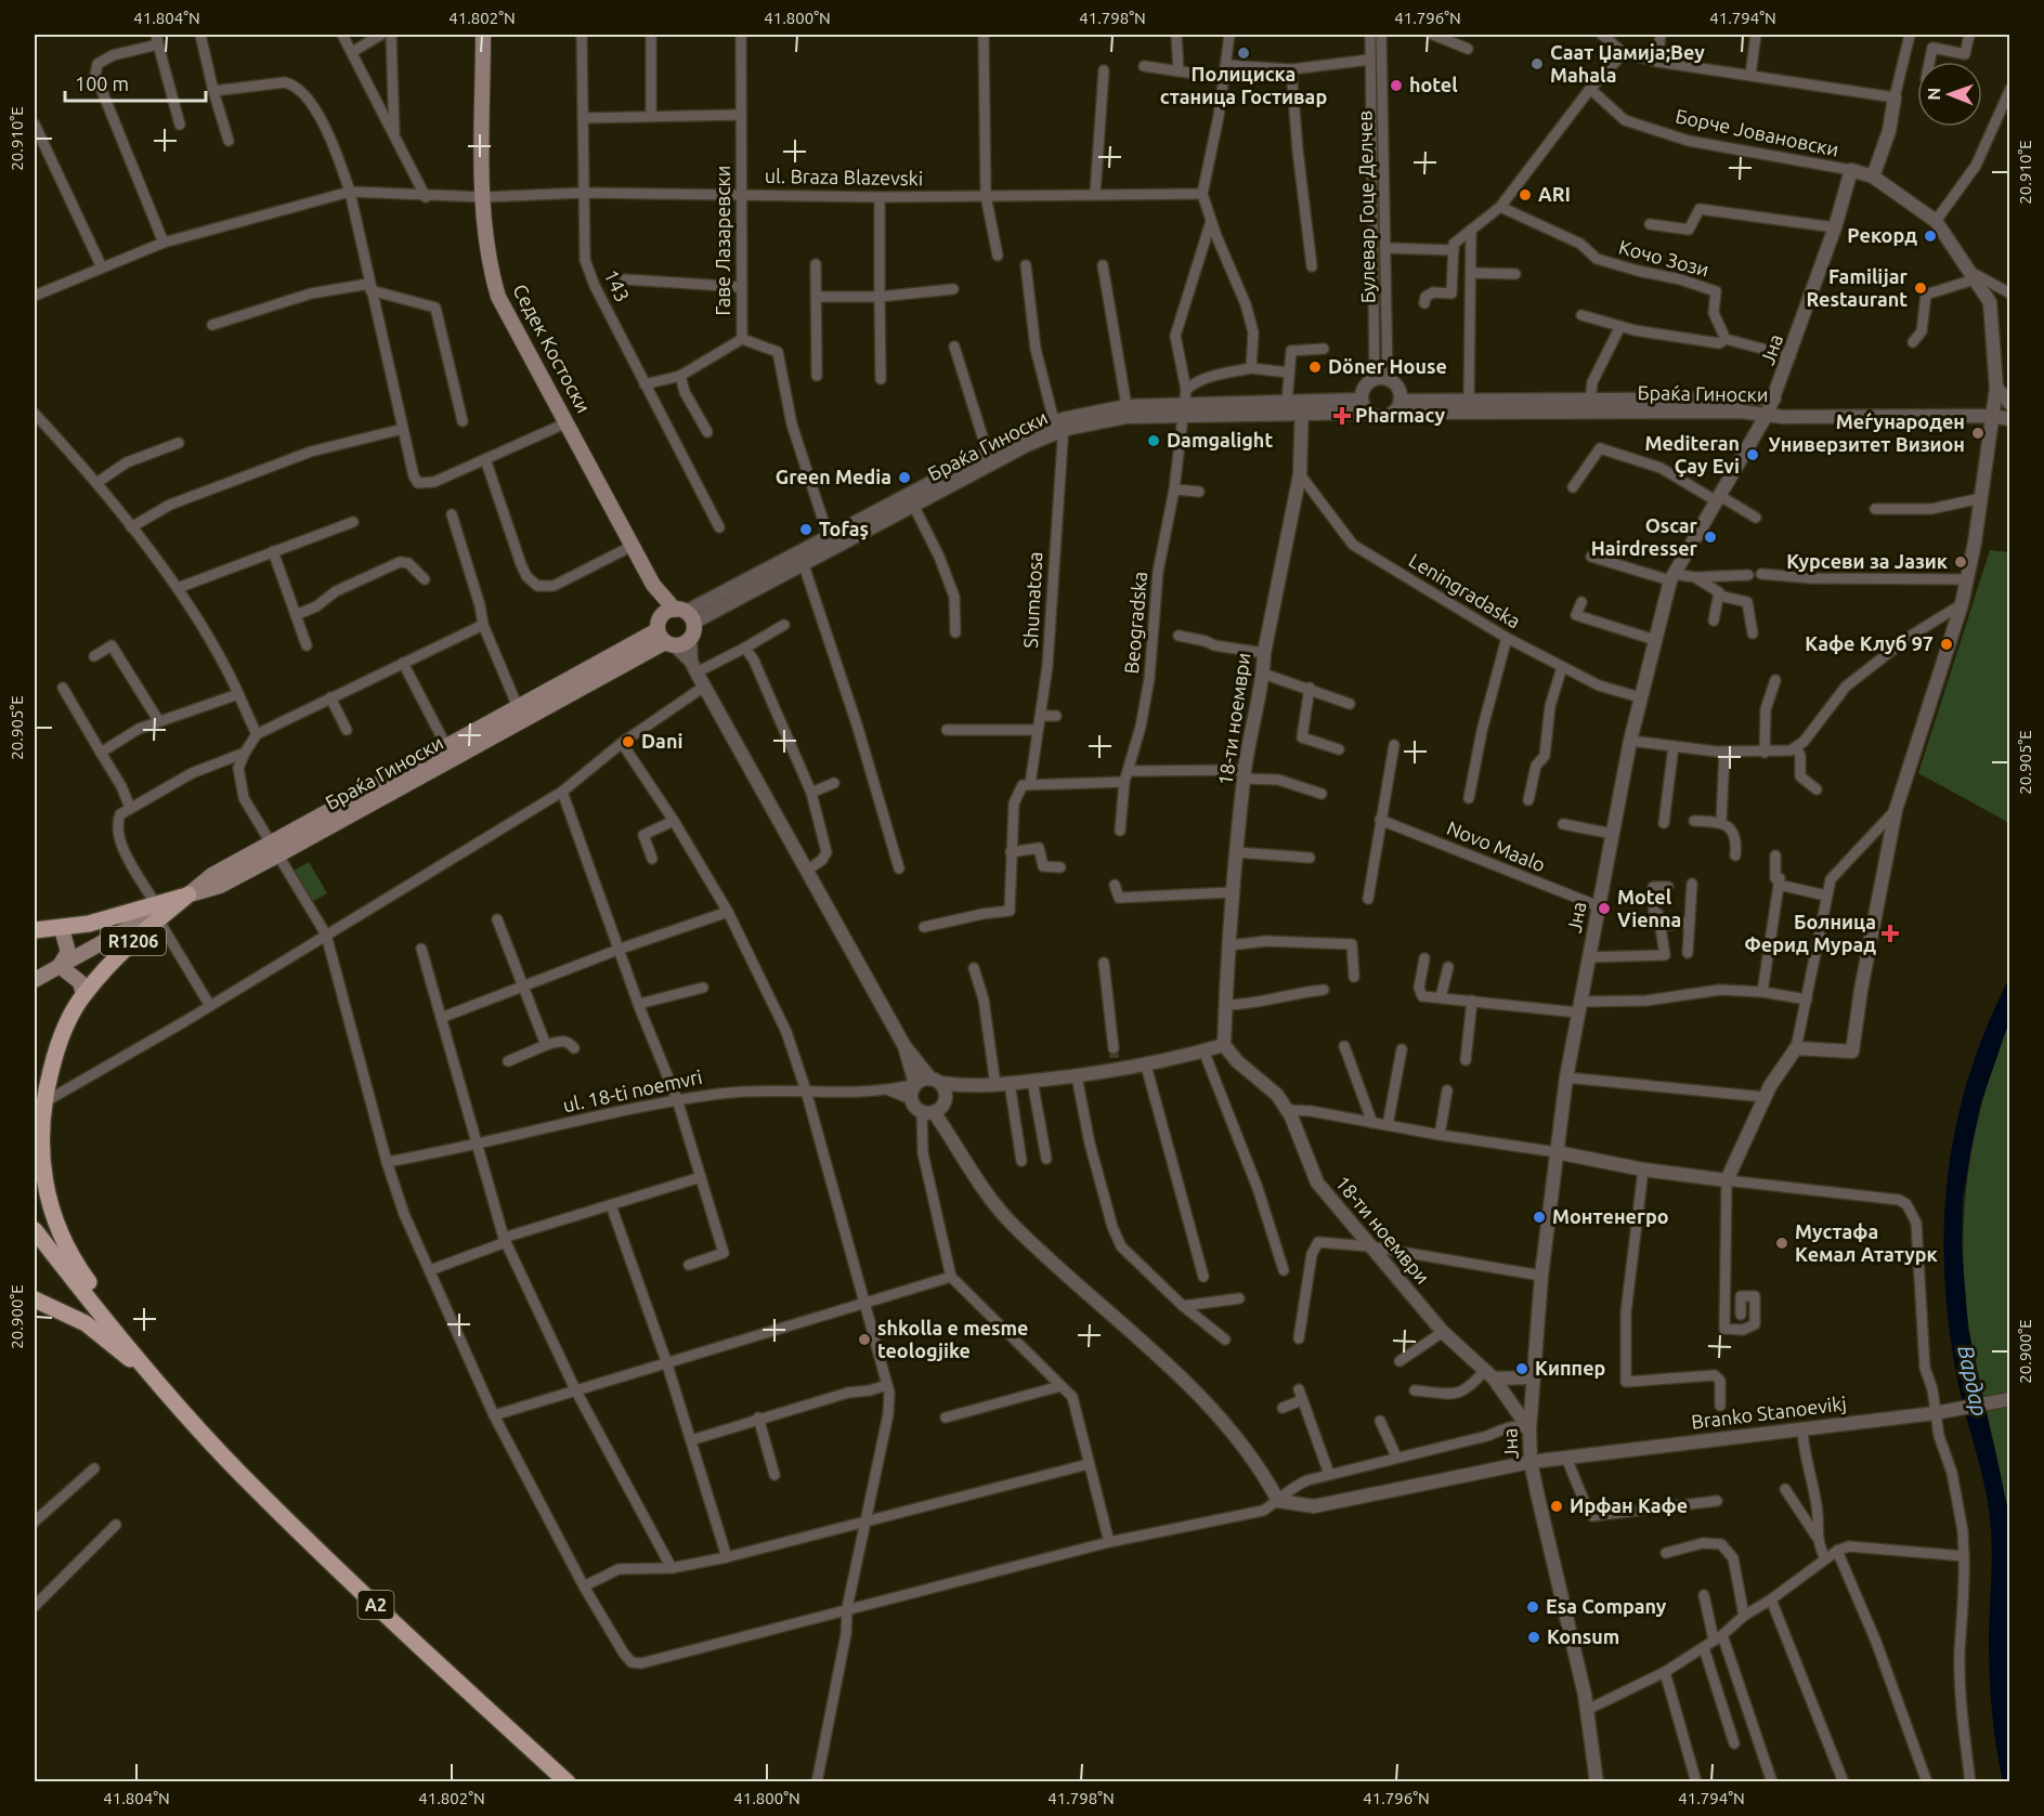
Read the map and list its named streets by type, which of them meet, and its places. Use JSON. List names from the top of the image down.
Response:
{
  "streets": {
    "main road": [
      "Седек Костоски",
      "Браќа Гиноски",
      "R1206",
      "A2"
    ],
    "street": [
      "Борче Јовановски",
      "ul. Braza Blazevski",
      "Булевар Гоце Делчев",
      "Гаве Лазаревски",
      "Кочо Зози",
      "143",
      "Јна",
      "Leningradaska",
      "Shumatosa",
      "Beogradska",
      "18-ти ноември",
      "Novo Maalo",
      "ul. 18-ti noemvri",
      "Branko Stanoevikj"
    ]
  },
  "crossings": [
    ["Борче Јовановски", "Јна"],
    ["ul. Braza Blazevski", "Гаве Лазаревски"],
    ["ul. Braza Blazevski", "143"],
    ["ul. Braza Blazevski", "Седек Костоски"],
    ["Булевар Гоце Делчев", "Браќа Гиноски"],
    ["Гаве Лазаревски", "143"],
    ["Јна", "Браќа Гиноски"],
    ["Јна", "Leningradaska"],
    ["Јна", "18-ти ноември"],
    ["Јна", "Novo Maalo"],
    ["Јна", "Branko Stanoevikj"],
    ["Браќа Гиноски", "Shumatosa"],
    ["Браќа Гиноски", "Beogradska"],
    ["Браќа Гиноски", "18-ти ноември"],
    ["Браќа Гиноски", "R1206"],
    ["Leningradaska", "18-ти ноември"],
    ["R1206", "A2"]
  ],
  "water": ["Вардар"],
  "places": {
    "other": [
      "Полициска станица Гостивар",
      "Саат Џамија;Bey Mahala",
      "hotel",
      "ARI",
      "Рекорд",
      "Familijar Restaurant",
      "Döner House",
      "Меѓународен Универзитет Визион",
      "Damgalight",
      "Mediteran Çay Evi",
      "Green Media",
      "Tofaş",
      "Oscar Hairdresser",
      "Курсеви за Јазик",
      "Кафе Клуб 97",
      "Dani",
      "Motel Vienna",
      "Монтенегро",
      "Мустафа Кемал Ататурк",
      "shkolla e mesme teologjike",
      "Киппер",
      "Ирфан Кафе",
      "Esa Company",
      "Konsum"
    ],
    "health": ["Pharmacy", "Болница Ферид Мурад"]
  },
  "scale_bar": "100 m",
  "north": "left",
  "coordinates": [
    "41.804°N",
    "41.802°N",
    "41.800°N",
    "41.798°N",
    "41.796°N",
    "41.794°N",
    "20.910°E",
    "20.905°E",
    "20.900°E"
  ]
}
